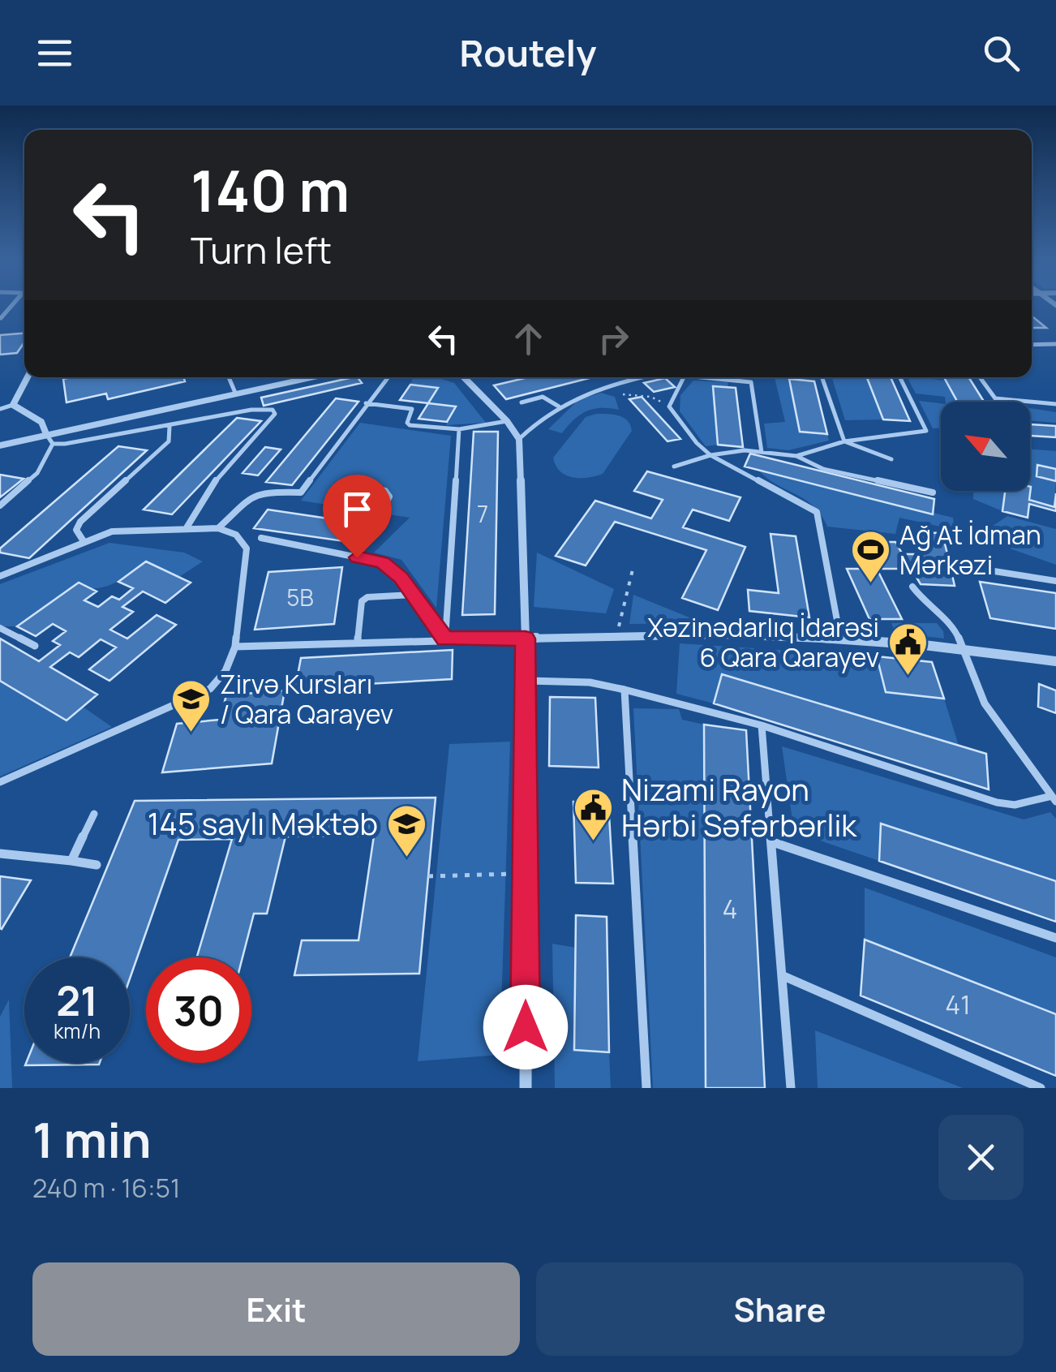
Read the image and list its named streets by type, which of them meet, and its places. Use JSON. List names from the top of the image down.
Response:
{
  "places": {
    "sports": ["Ağ At İdman Mərkəzi"],
    "public building": ["Xəzinədarlıq İdarəsi 6 Qara Qarayev", "Nizami Rayon Hərbi Səfərbərlik"],
    "school or university": ["Zirvə Kursları / Qara Qarayev", "145 saylı Məktəb"]
  },
  "house_numbers": [
    "7",
    "5B",
    "4",
    "41"
  ],
  "north": "top left",
  "page": {
    "header": "Routely",
    "turn": ["140 m", "Turn left"],
    "speed": "21 km/h",
    "limit": "30",
    "heading": ["1 min", "240 m · 16:51"],
    "buttons": ["Exit", "Share"]
  }
}
